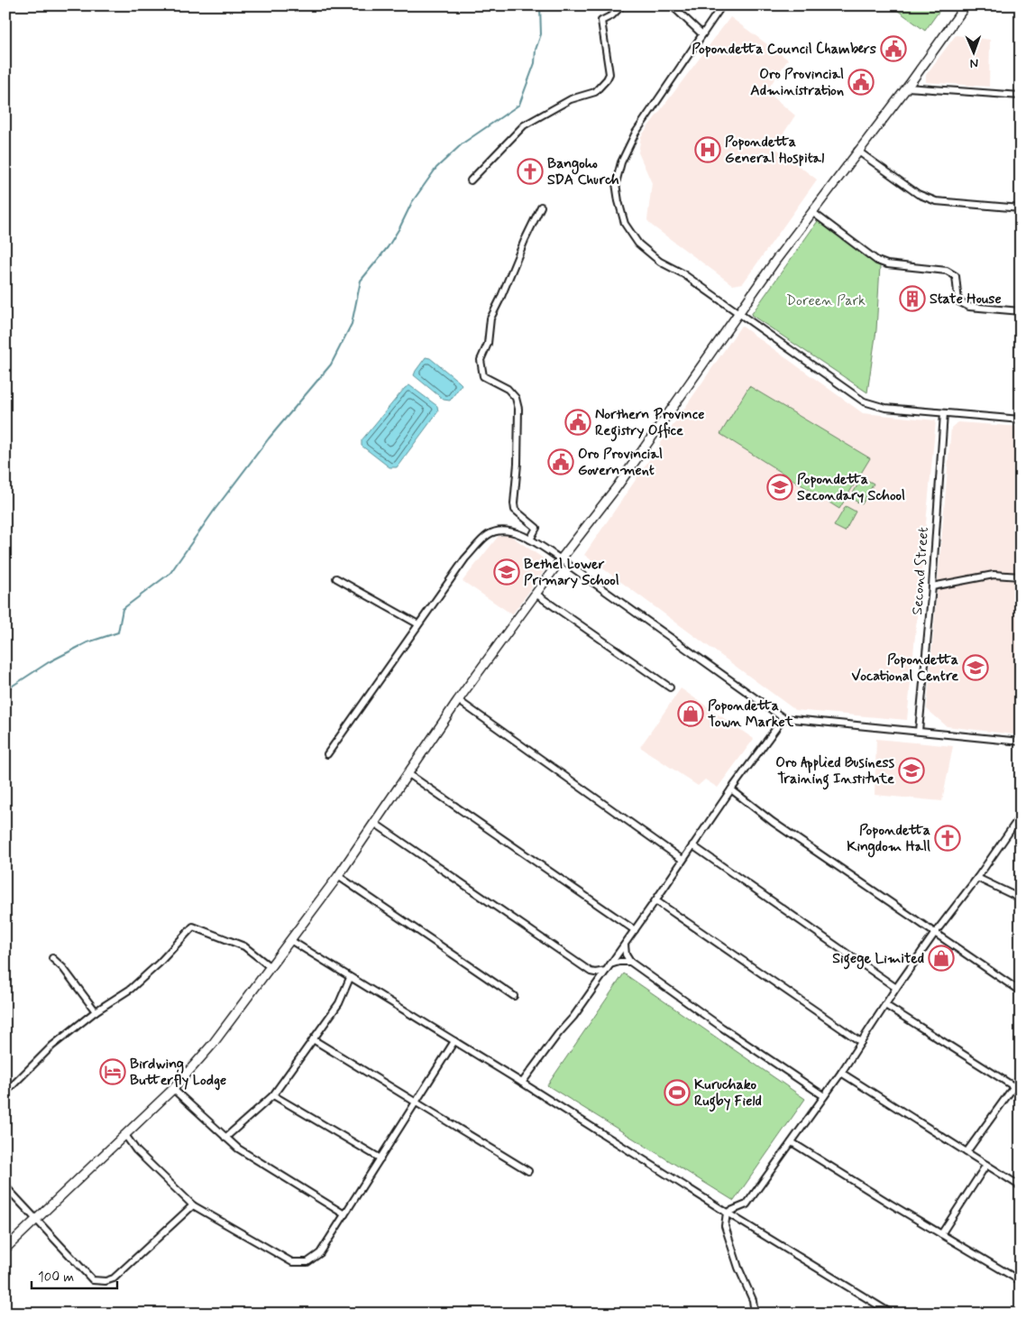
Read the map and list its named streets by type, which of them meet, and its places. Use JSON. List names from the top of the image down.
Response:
{
  "streets": {
    "street": ["Second Street"]
  },
  "parks": ["Doreen Park"],
  "places": {
    "public building": [
      "Popondetta Council Chambers",
      "Oro Provincial Administration",
      "Northern Province Registry Office",
      "Oro Provincial Government"
    ],
    "hospital": ["Popondetta General Hospital"],
    "church": ["Bangoho SDA Church", "Popondetta Kingdom Hall"],
    "building": ["State House"],
    "school or university": [
      "Popondetta Secondary School",
      "Bethel Lower Primary School",
      "Popondetta Vocational Centre",
      "Oro Applied Business Training Institute"
    ],
    "shop": ["Popondetta Town Market", "Sigege Limited"],
    "hotel": ["Birdwing Butterfly Lodge"],
    "sports": ["Kuruchako Rugby Field"]
  },
  "scale_bar": "100 m",
  "north": "bottom"
}
